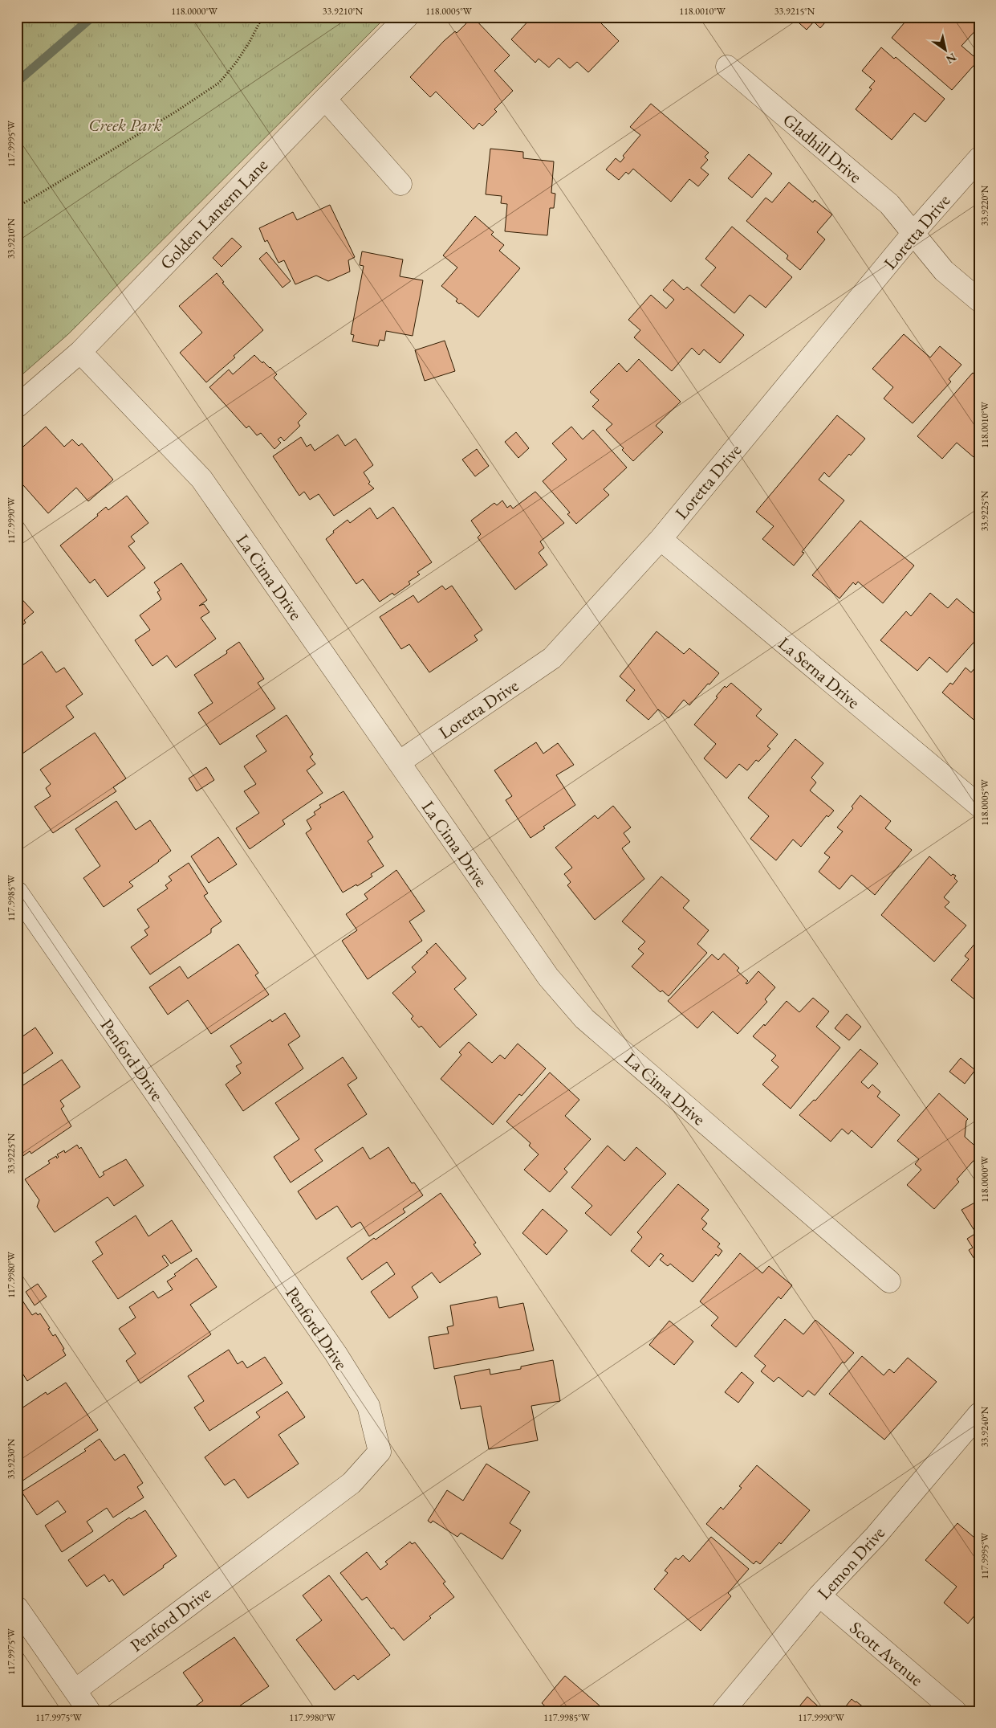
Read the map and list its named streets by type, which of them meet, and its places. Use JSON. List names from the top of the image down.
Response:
{
  "streets": {
    "street": [
      "Gladhill Drive",
      "Golden Lantern Lane",
      "Loretta Drive",
      "La Cima Drive",
      "La Serna Drive",
      "Penford Drive",
      "Lemon Drive",
      "Scott Avenue"
    ]
  },
  "crossings": [
    ["Gladhill Drive", "Loretta Drive"],
    ["Golden Lantern Lane", "La Cima Drive"],
    ["Loretta Drive", "La Cima Drive"],
    ["Loretta Drive", "La Serna Drive"],
    ["Lemon Drive", "Scott Avenue"]
  ],
  "parks": ["Creek Park"],
  "north": "bottom right",
  "coordinates": [
    "118.0000°W",
    "33.9210°N",
    "118.0005°W",
    "118.0010°W",
    "33.9215°N",
    "117.9995°W",
    "33.9220°N",
    "33.9225°N",
    "117.9990°W",
    "117.9985°W",
    "117.9980°W",
    "33.9240°N",
    "33.9230°N",
    "117.9975°W"
  ]
}
